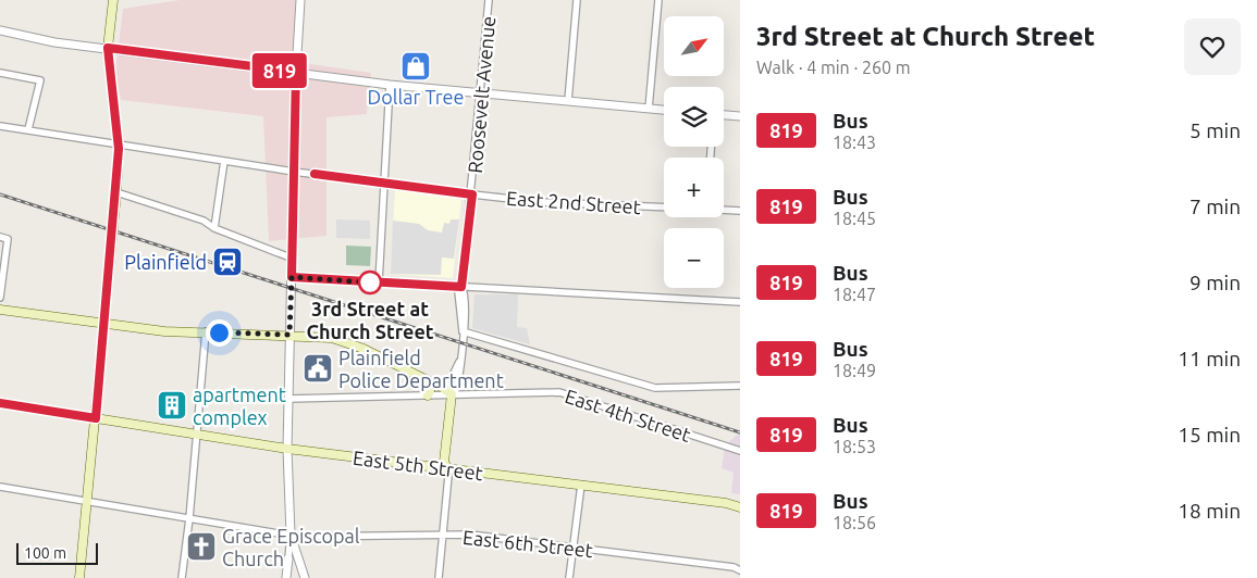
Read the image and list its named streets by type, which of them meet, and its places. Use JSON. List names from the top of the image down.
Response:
{
  "streets": {
    "main road": ["Roosevelt Avenue", "East 5th Street"],
    "street": ["East 2nd Street", "East 4th Street", "East 6th Street"]
  },
  "crossings": [
    ["Roosevelt Avenue", "East 2nd Street"],
    ["Roosevelt Avenue", "East 4th Street"],
    ["Roosevelt Avenue", "East 5th Street"],
    ["Roosevelt Avenue", "East 6th Street"]
  ],
  "places": {
    "shop": ["Dollar Tree"],
    "station": ["Plainfield"],
    "other": ["3rd Street at Church Street"],
    "public building": ["Plainfield Police Department"],
    "building": ["apartment complex"],
    "church": ["Grace Episcopal Church"]
  },
  "lines": ["bus line 819"],
  "scale_bar": "100 m",
  "north": "top right",
  "page": {
    "on_map": "819",
    "heading": ["3rd Street at Church Street", "Walk · 4 min · 260 m"],
    "map_buttons": ["+", "−"],
    "list": [
      {
        "mark": "819",
        "name": "Bus",
        "note": "18:43",
        "value": "5 min"
      },
      {
        "mark": "819",
        "name": "Bus",
        "note": "18:45",
        "value": "7 min"
      },
      {
        "mark": "819",
        "name": "Bus",
        "note": "18:47",
        "value": "9 min"
      },
      {
        "mark": "819",
        "name": "Bus",
        "note": "18:49",
        "value": "11 min"
      },
      {
        "mark": "819",
        "name": "Bus",
        "note": "18:53",
        "value": "15 min"
      },
      {
        "mark": "819",
        "name": "Bus",
        "note": "18:56",
        "value": "18 min"
      }
    ],
    "scale": "100 m"
  }
}
